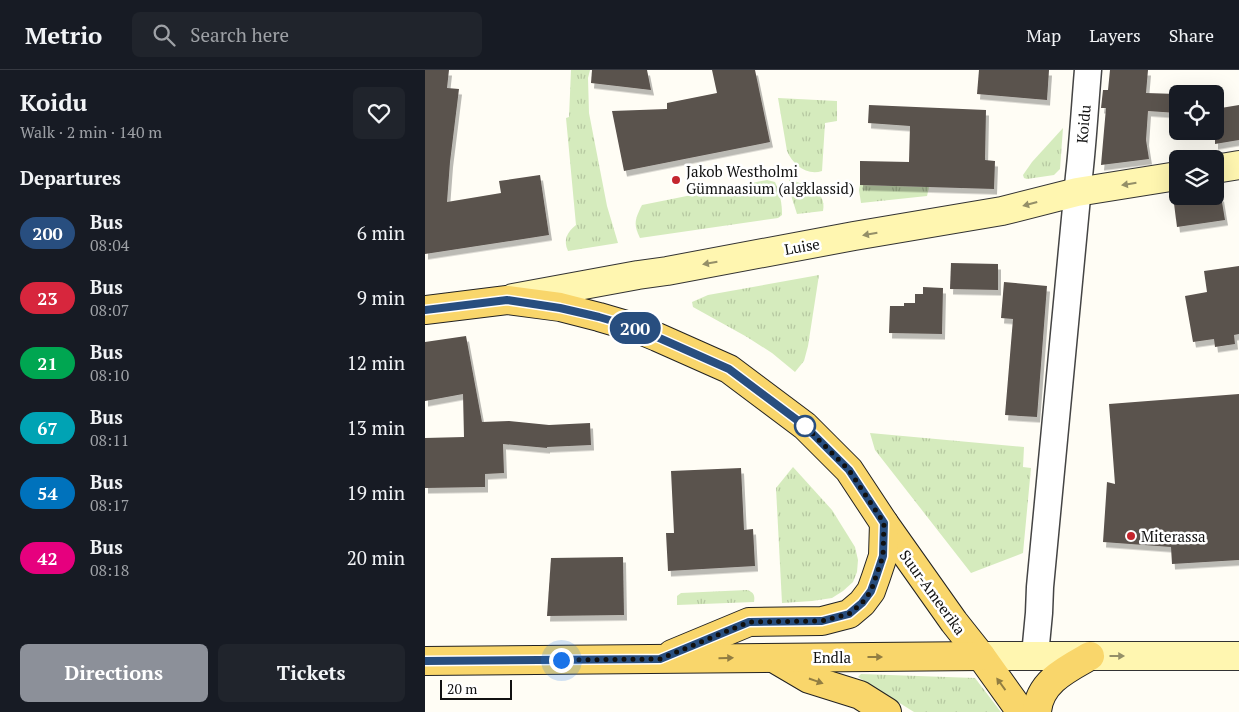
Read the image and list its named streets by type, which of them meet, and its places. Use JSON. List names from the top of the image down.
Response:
{
  "streets": {
    "main road": ["Luise", "Suur-Ameerika", "Endla"],
    "street": ["Koidu"]
  },
  "crossings": [
    ["Koidu", "Luise"],
    ["Koidu", "Endla"],
    ["Luise", "Suur-Ameerika"],
    ["Suur-Ameerika", "Endla"]
  ],
  "one_way": ["Luise", "Endla"],
  "places": ["Jakob Westholmi Gümnaasium (algklassid)", "Miterassa"],
  "lines": ["bus line 200"],
  "scale_bar": "20 m",
  "page": {
    "header": "Metrio",
    "search": "Search here",
    "nav": ["Map", "Layers", "Share"],
    "heading": [
      ["Koidu", "Walk · 2 min · 140 m"],
      "Departures"
    ],
    "on_map": "200",
    "list": [
      {
        "mark": "200",
        "name": "Bus",
        "note": "08:04",
        "value": "6 min"
      },
      {
        "mark": "23",
        "name": "Bus",
        "note": "08:07",
        "value": "9 min"
      },
      {
        "mark": "21",
        "name": "Bus",
        "note": "08:10",
        "value": "12 min"
      },
      {
        "mark": "67",
        "name": "Bus",
        "note": "08:11",
        "value": "13 min"
      },
      {
        "mark": "54",
        "name": "Bus",
        "note": "08:17",
        "value": "19 min"
      },
      {
        "mark": "42",
        "name": "Bus",
        "note": "08:18",
        "value": "20 min"
      }
    ],
    "buttons": ["Directions", "Tickets"],
    "scale": "20 m"
  }
}
